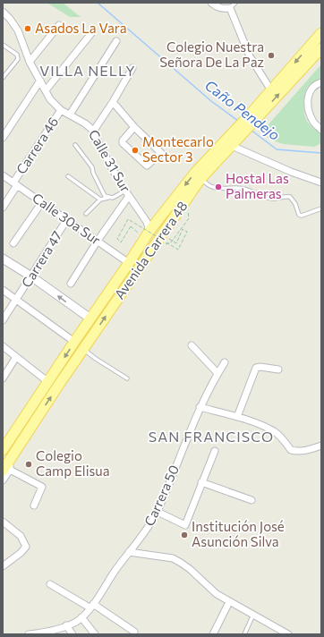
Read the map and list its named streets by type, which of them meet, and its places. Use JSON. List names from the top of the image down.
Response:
{
  "streets": {
    "main road": ["Avenida Carrera 48"],
    "street": [
      "Carrera 46",
      "Calle 31 Sur",
      "Calle 30a Sur",
      "Carrera 47",
      "Carrera 50"
    ]
  },
  "crossings": [
    ["Carrera 46", "Calle 31 Sur"],
    ["Carrera 46", "Calle 30a Sur"],
    ["Calle 31 Sur", "Avenida Carrera 48"],
    ["Calle 30a Sur", "Avenida Carrera 48"],
    ["Calle 30a Sur", "Carrera 47"]
  ],
  "districts": ["VILLA NELLY", "SAN FRANCISCO"],
  "water": ["Caño Pendejo"],
  "places": [
    "Asados La Vara",
    "Colegio Nuestra Señora De La Paz",
    "Montecarlo Sector 3",
    "Hostal Las Palmeras",
    "Colegio Camp Elisua",
    "Institución José Asunción Silva"
  ]
}
